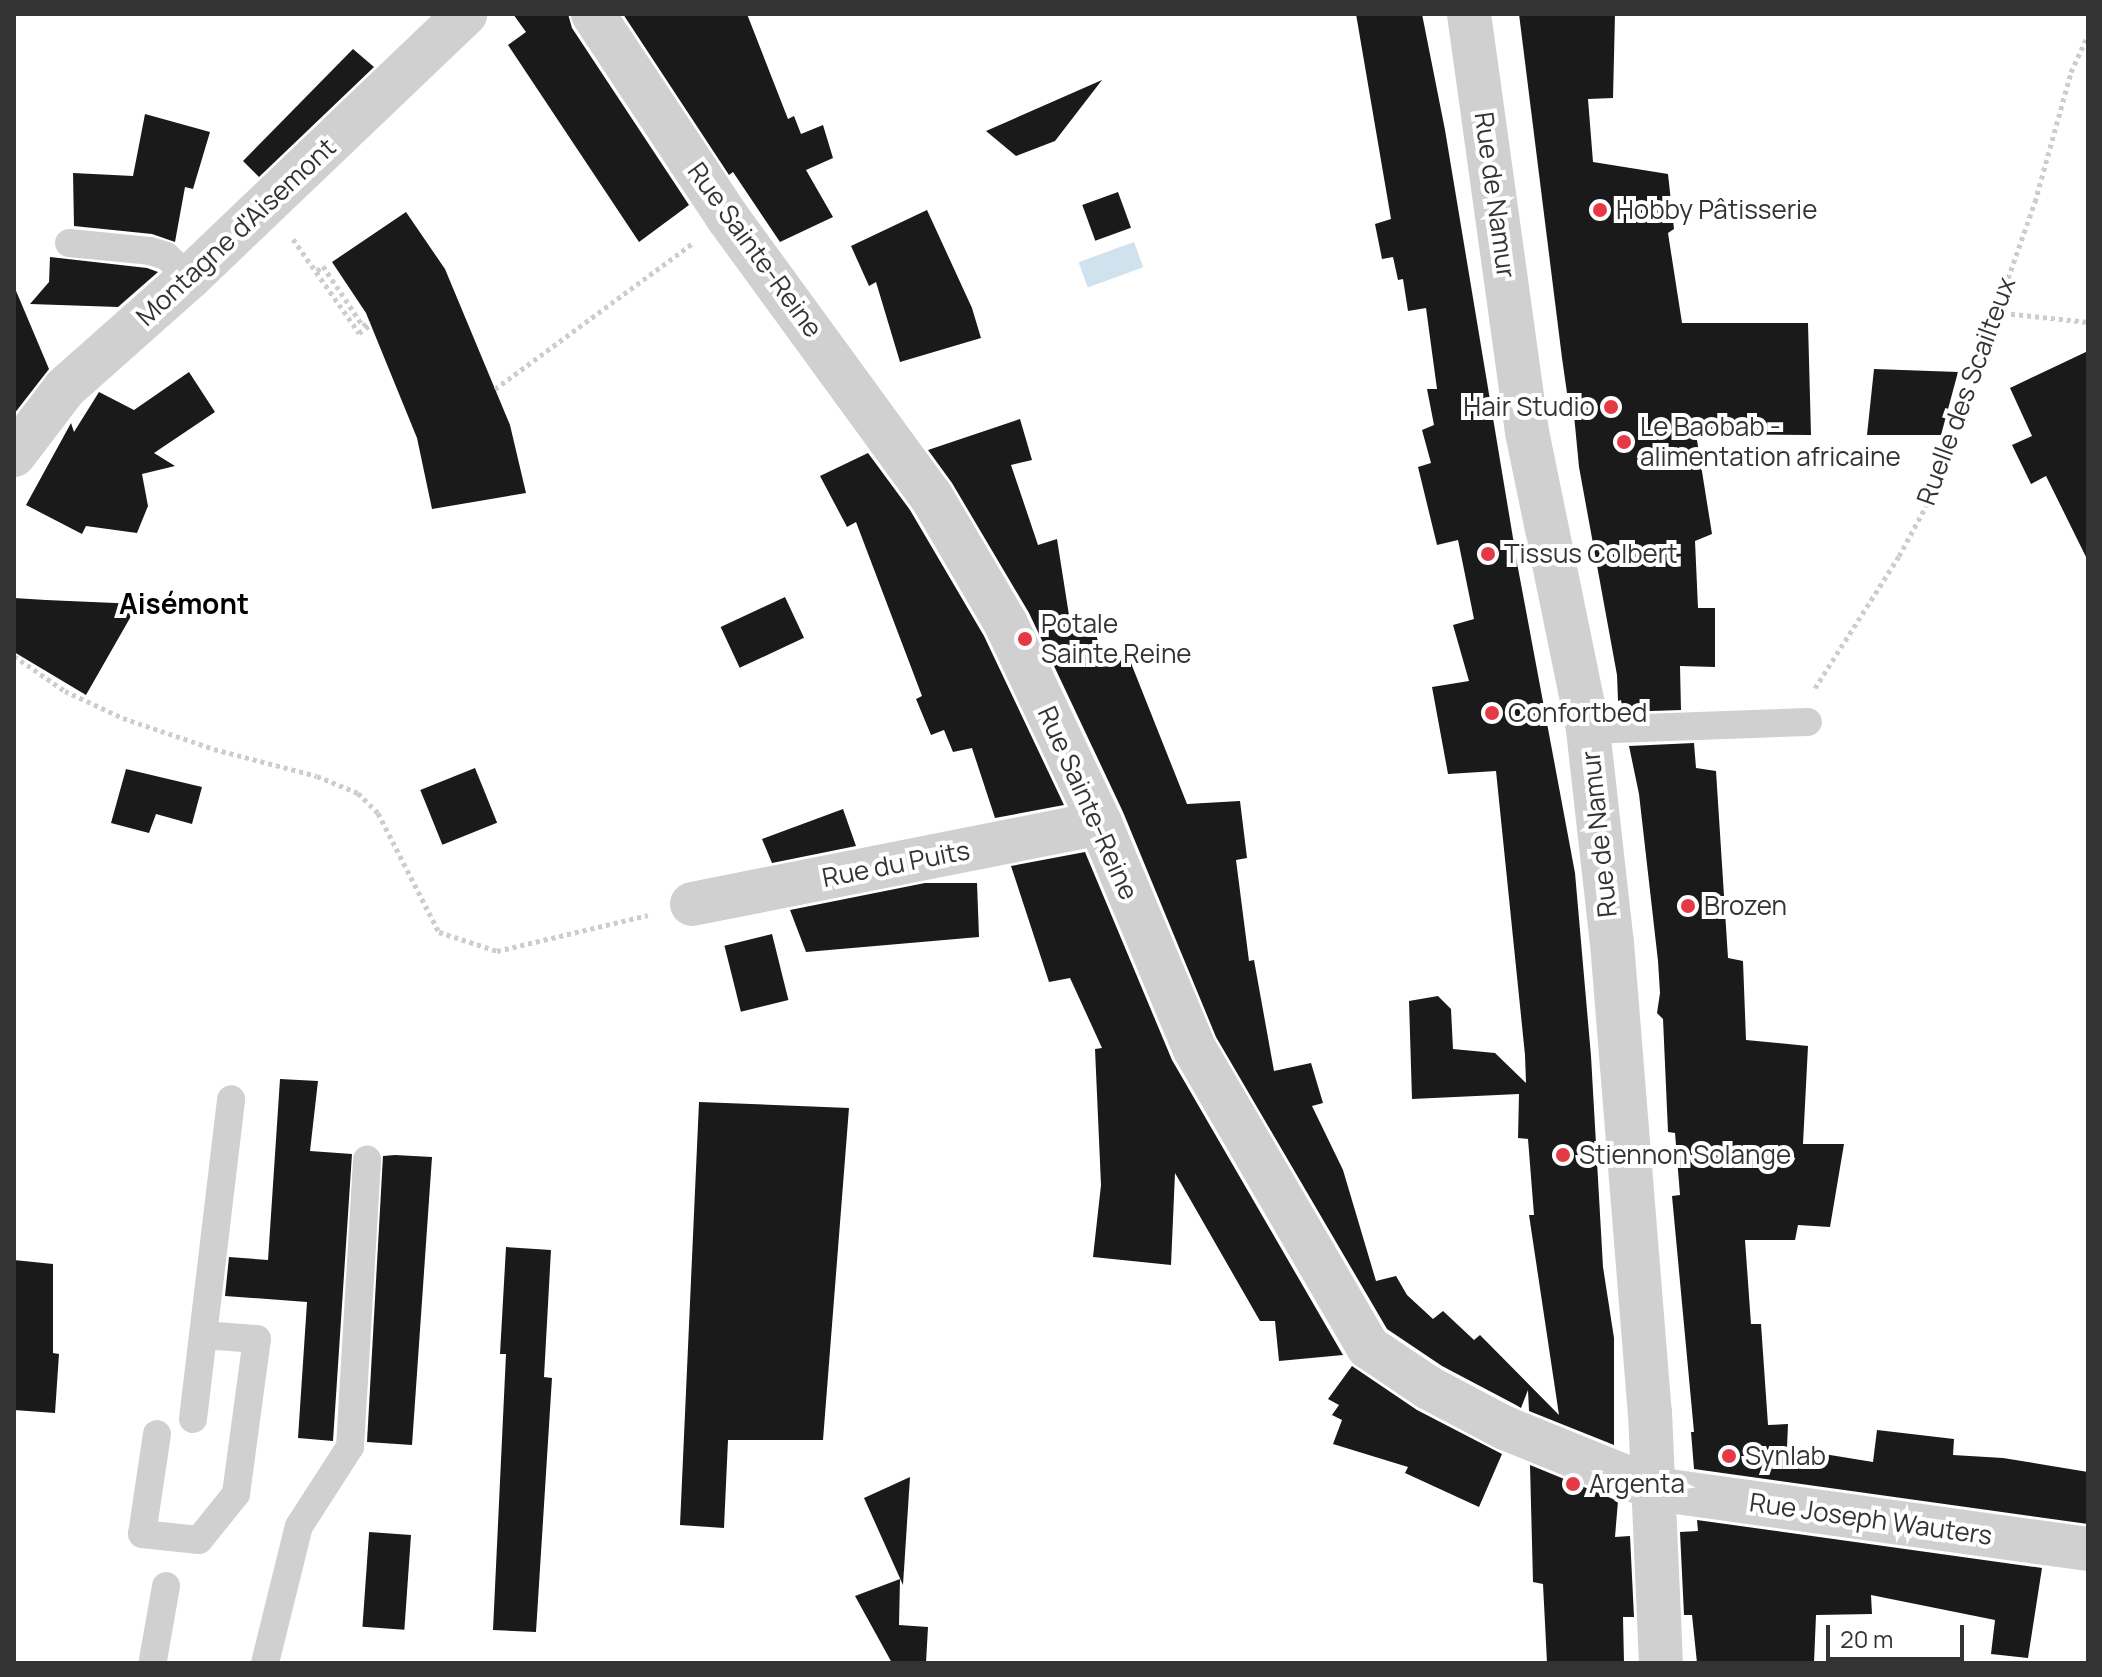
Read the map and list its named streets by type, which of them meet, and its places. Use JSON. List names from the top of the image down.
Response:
{
  "streets": {
    "street": [
      "Rue de Namur",
      "Montagne d'Aisemont",
      "Rue Sainte-Reine",
      "Rue du Puits",
      "Rue Joseph Wauters"
    ],
    "path": ["Ruelle des Scailteux"]
  },
  "crossings": [
    ["Rue de Namur", "Rue Sainte-Reine"],
    ["Rue de Namur", "Rue Joseph Wauters"],
    ["Rue Sainte-Reine", "Rue du Puits"],
    ["Rue Sainte-Reine", "Rue Joseph Wauters"]
  ],
  "districts": ["Aisémont"],
  "places": [
    "Hobby Pâtisserie",
    "Hair Studio",
    "Le Baobab - alimentation africaine",
    "Tissus Colbert",
    "Potale Sainte Reine",
    "Confortbed",
    "Brozen",
    "Stiennon Solange",
    "Synlab",
    "Argenta"
  ],
  "scale_bar": "20 m"
}
